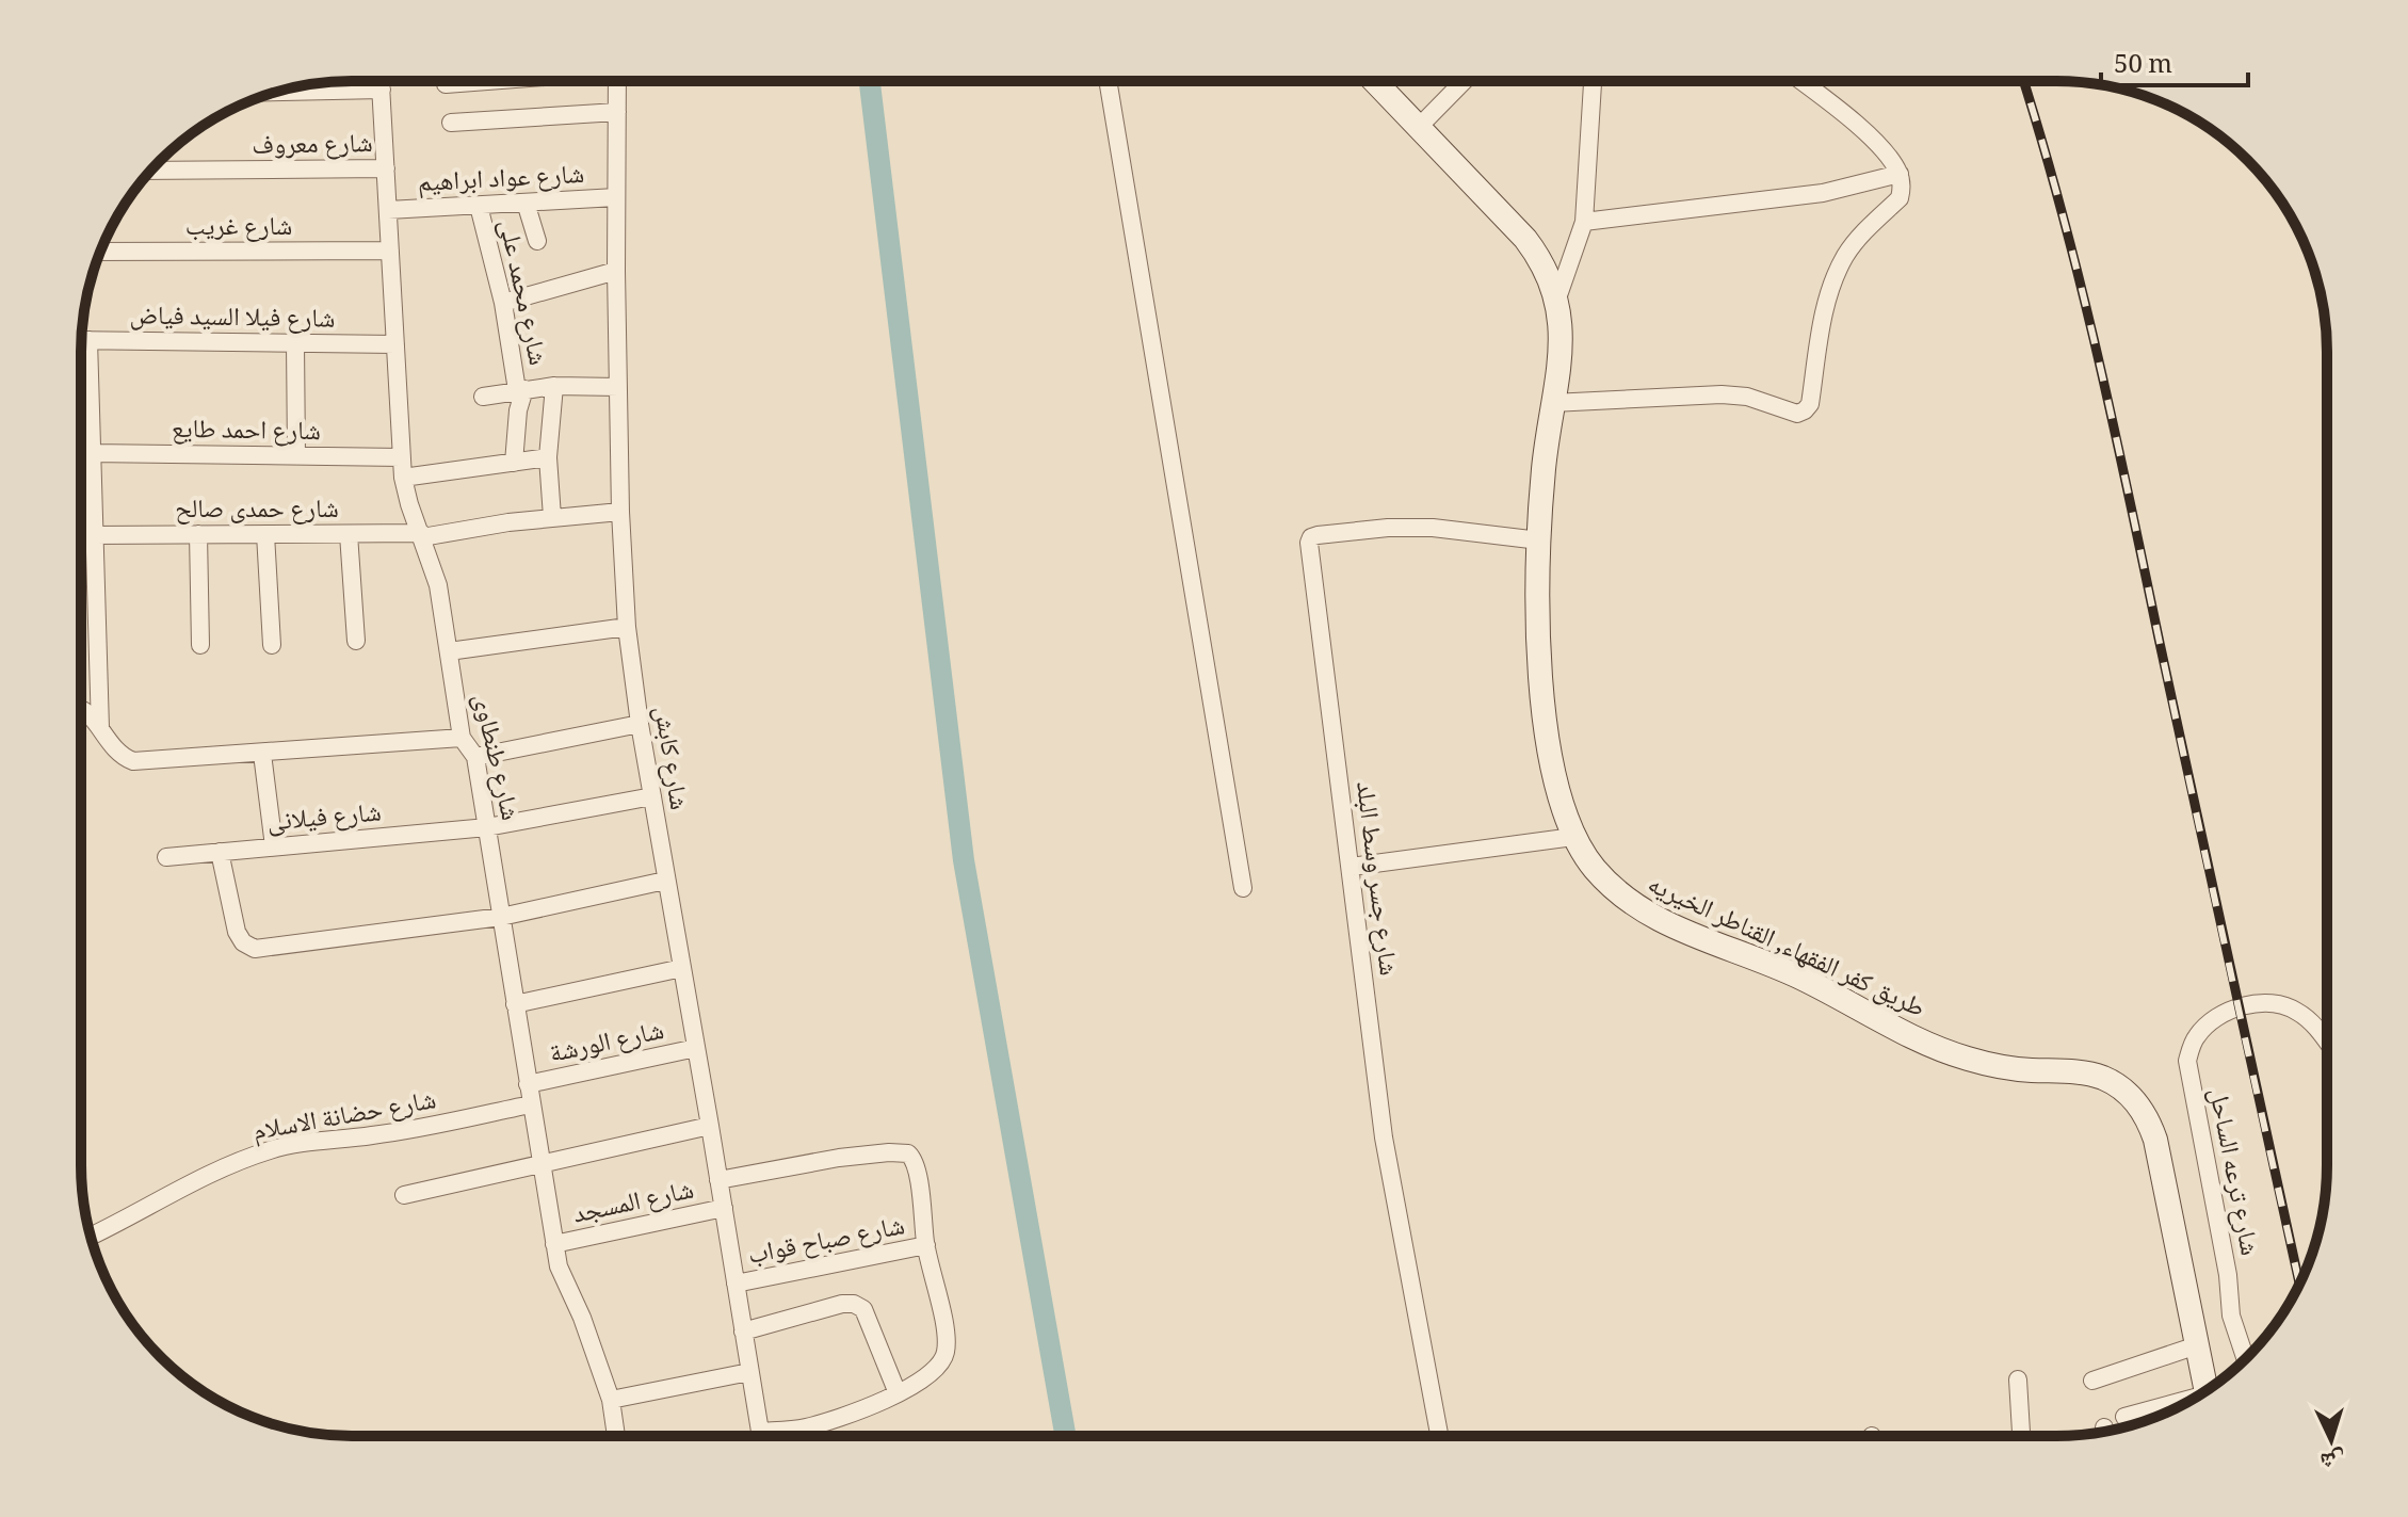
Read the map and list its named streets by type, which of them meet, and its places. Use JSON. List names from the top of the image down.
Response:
{
  "streets": {
    "street": [
      "شارع معروف",
      "شارع عواد ابراهيم",
      "شارع غريب",
      "شارع محمد على",
      "شارع فيلا السيد فياض",
      "شارع احمد طايع",
      "شارع حمدى صالح",
      "شارع طنطاوى",
      "شارع كابش",
      "شارع فيلانى",
      "شارع جسر وسط البلد",
      "طريق كفر الفقهاء, القناطر الخيريه",
      "شارع الورشة",
      "شارع حضانة الاسلام",
      "شارع ترعه الساحل",
      "شارع المسجد",
      "شارع صباح قواب"
    ]
  },
  "crossings": [
    ["شارع معروف", "شارع طنطاوى"],
    ["شارع عواد ابراهيم", "شارع محمد على"],
    ["شارع عواد ابراهيم", "شارع طنطاوى"],
    ["شارع عواد ابراهيم", "شارع كابش"],
    ["شارع غريب", "شارع طنطاوى"],
    ["شارع فيلا السيد فياض", "شارع طنطاوى"],
    ["شارع احمد طايع", "شارع طنطاوى"],
    ["شارع حمدى صالح", "شارع طنطاوى"],
    ["شارع حمدى صالح", "شارع كابش"],
    ["شارع طنطاوى", "شارع فيلانى"],
    ["شارع طنطاوى", "شارع الورشة"],
    ["شارع طنطاوى", "شارع حضانة الاسلام"],
    ["شارع طنطاوى", "شارع المسجد"],
    ["شارع كابش", "شارع فيلانى"],
    ["شارع كابش", "شارع الورشة"],
    ["شارع كابش", "شارع المسجد"],
    ["شارع كابش", "شارع صباح قواب"],
    ["شارع جسر وسط البلد", "طريق كفر الفقهاء, القناطر الخيريه"]
  ],
  "scale_bar": "50 m",
  "north": "bottom"
}
